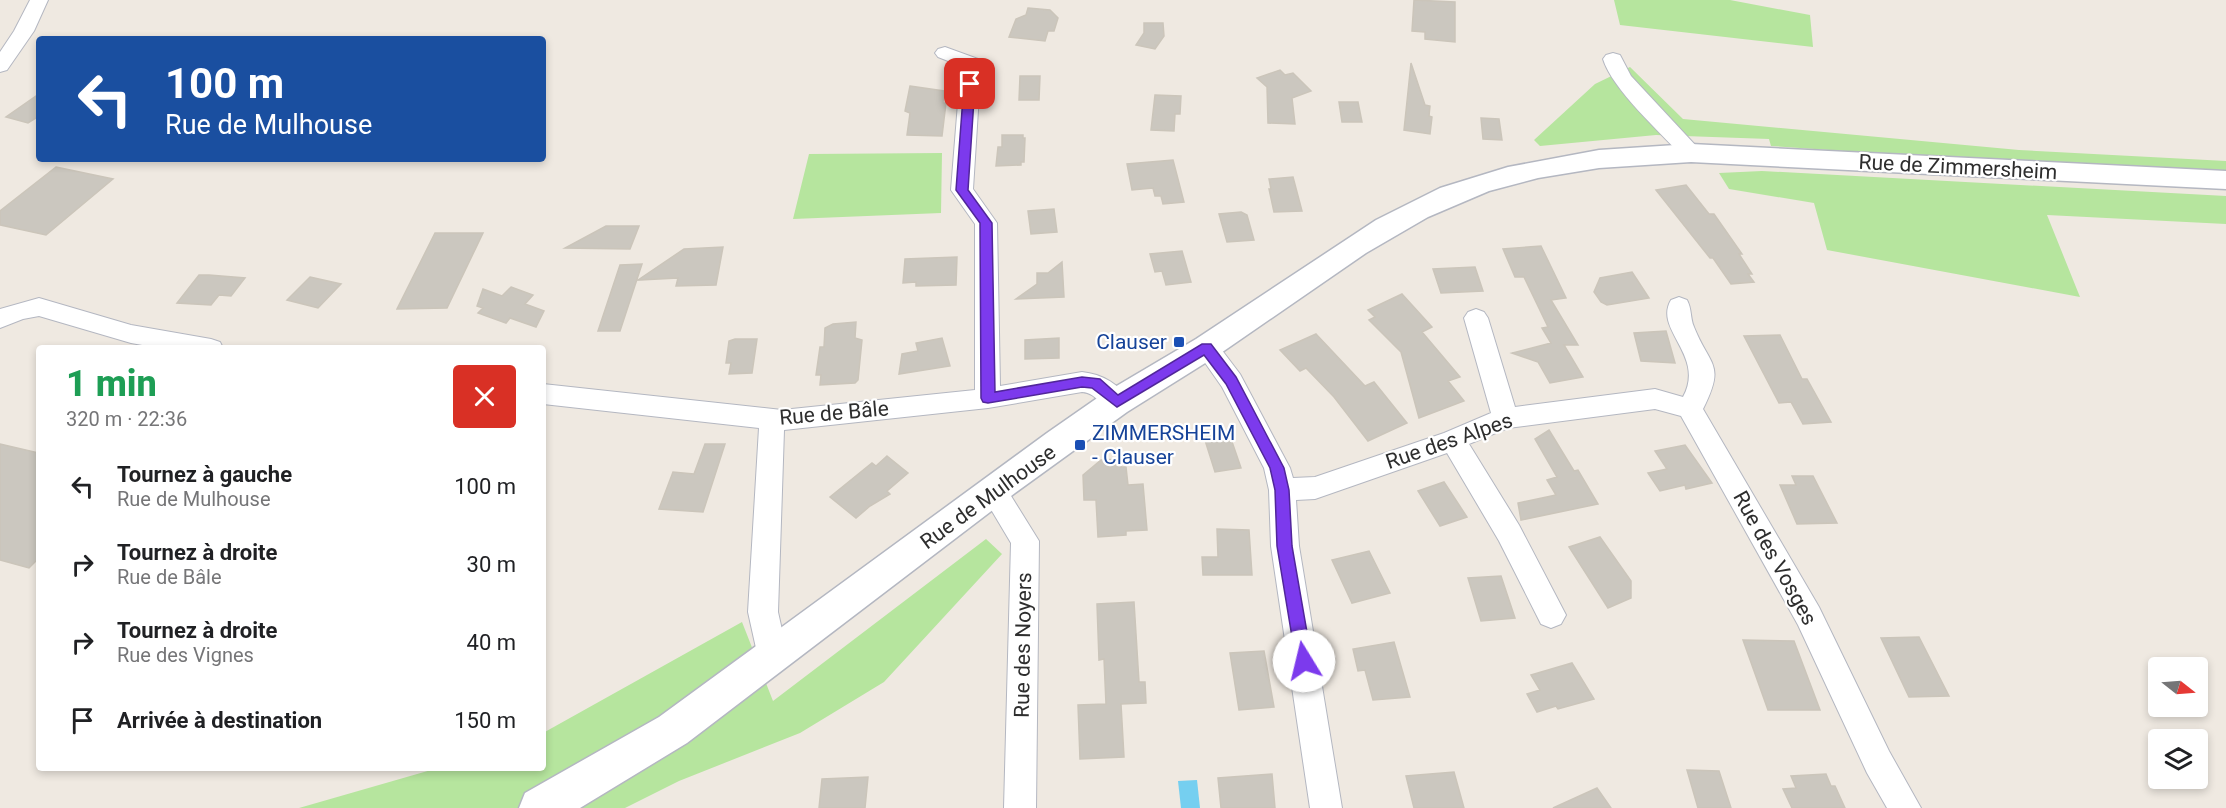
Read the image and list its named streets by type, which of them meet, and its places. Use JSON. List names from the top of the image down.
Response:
{
  "streets": {
    "main road": ["Rue de Zimmersheim", "Rue de Mulhouse"],
    "street": [
      "Rue de Bâle",
      "Rue des Alpes",
      "Rue des Vosges",
      "Rue des Noyers"
    ]
  },
  "crossings": [
    ["Rue de Zimmersheim", "Rue de Mulhouse"],
    ["Rue de Bâle", "Rue de Mulhouse"],
    ["Rue des Alpes", "Rue des Vosges"],
    ["Rue de Mulhouse", "Rue des Noyers"]
  ],
  "places": {
    "transit": ["Clauser", "ZIMMERSHEIM - Clauser"]
  },
  "north": "right",
  "page": {
    "turn": ["100 m", "Rue de Mulhouse"],
    "heading": ["1 min", "320 m · 22:36"],
    "list": [
      {
        "name": "Tournez à gauche",
        "note": "Rue de Mulhouse",
        "value": "100 m"
      },
      {
        "name": "Tournez à droite",
        "note": "Rue de Bâle",
        "value": "30 m"
      },
      {
        "name": "Tournez à droite",
        "note": "Rue des Vignes",
        "value": "40 m"
      },
      {
        "name": "Arrivée à destination",
        "value": "150 m"
      }
    ]
  }
}
